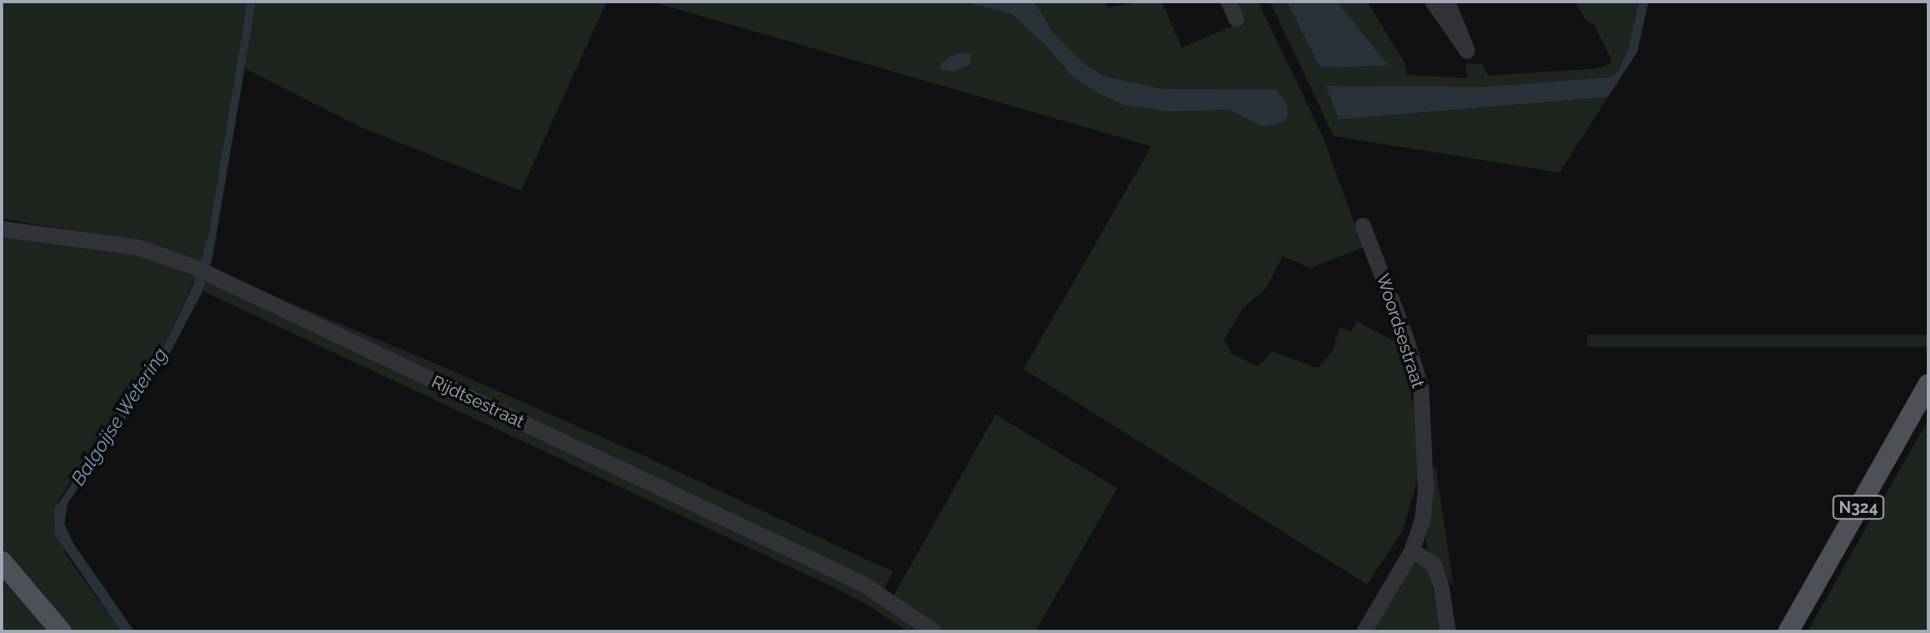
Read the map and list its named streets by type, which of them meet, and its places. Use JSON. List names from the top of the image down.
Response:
{
  "streets": {
    "main road": ["N324"],
    "street": ["Woordsestraat", "Rijdtsestraat"]
  },
  "water": ["Balgoijse Wetering"]
}
